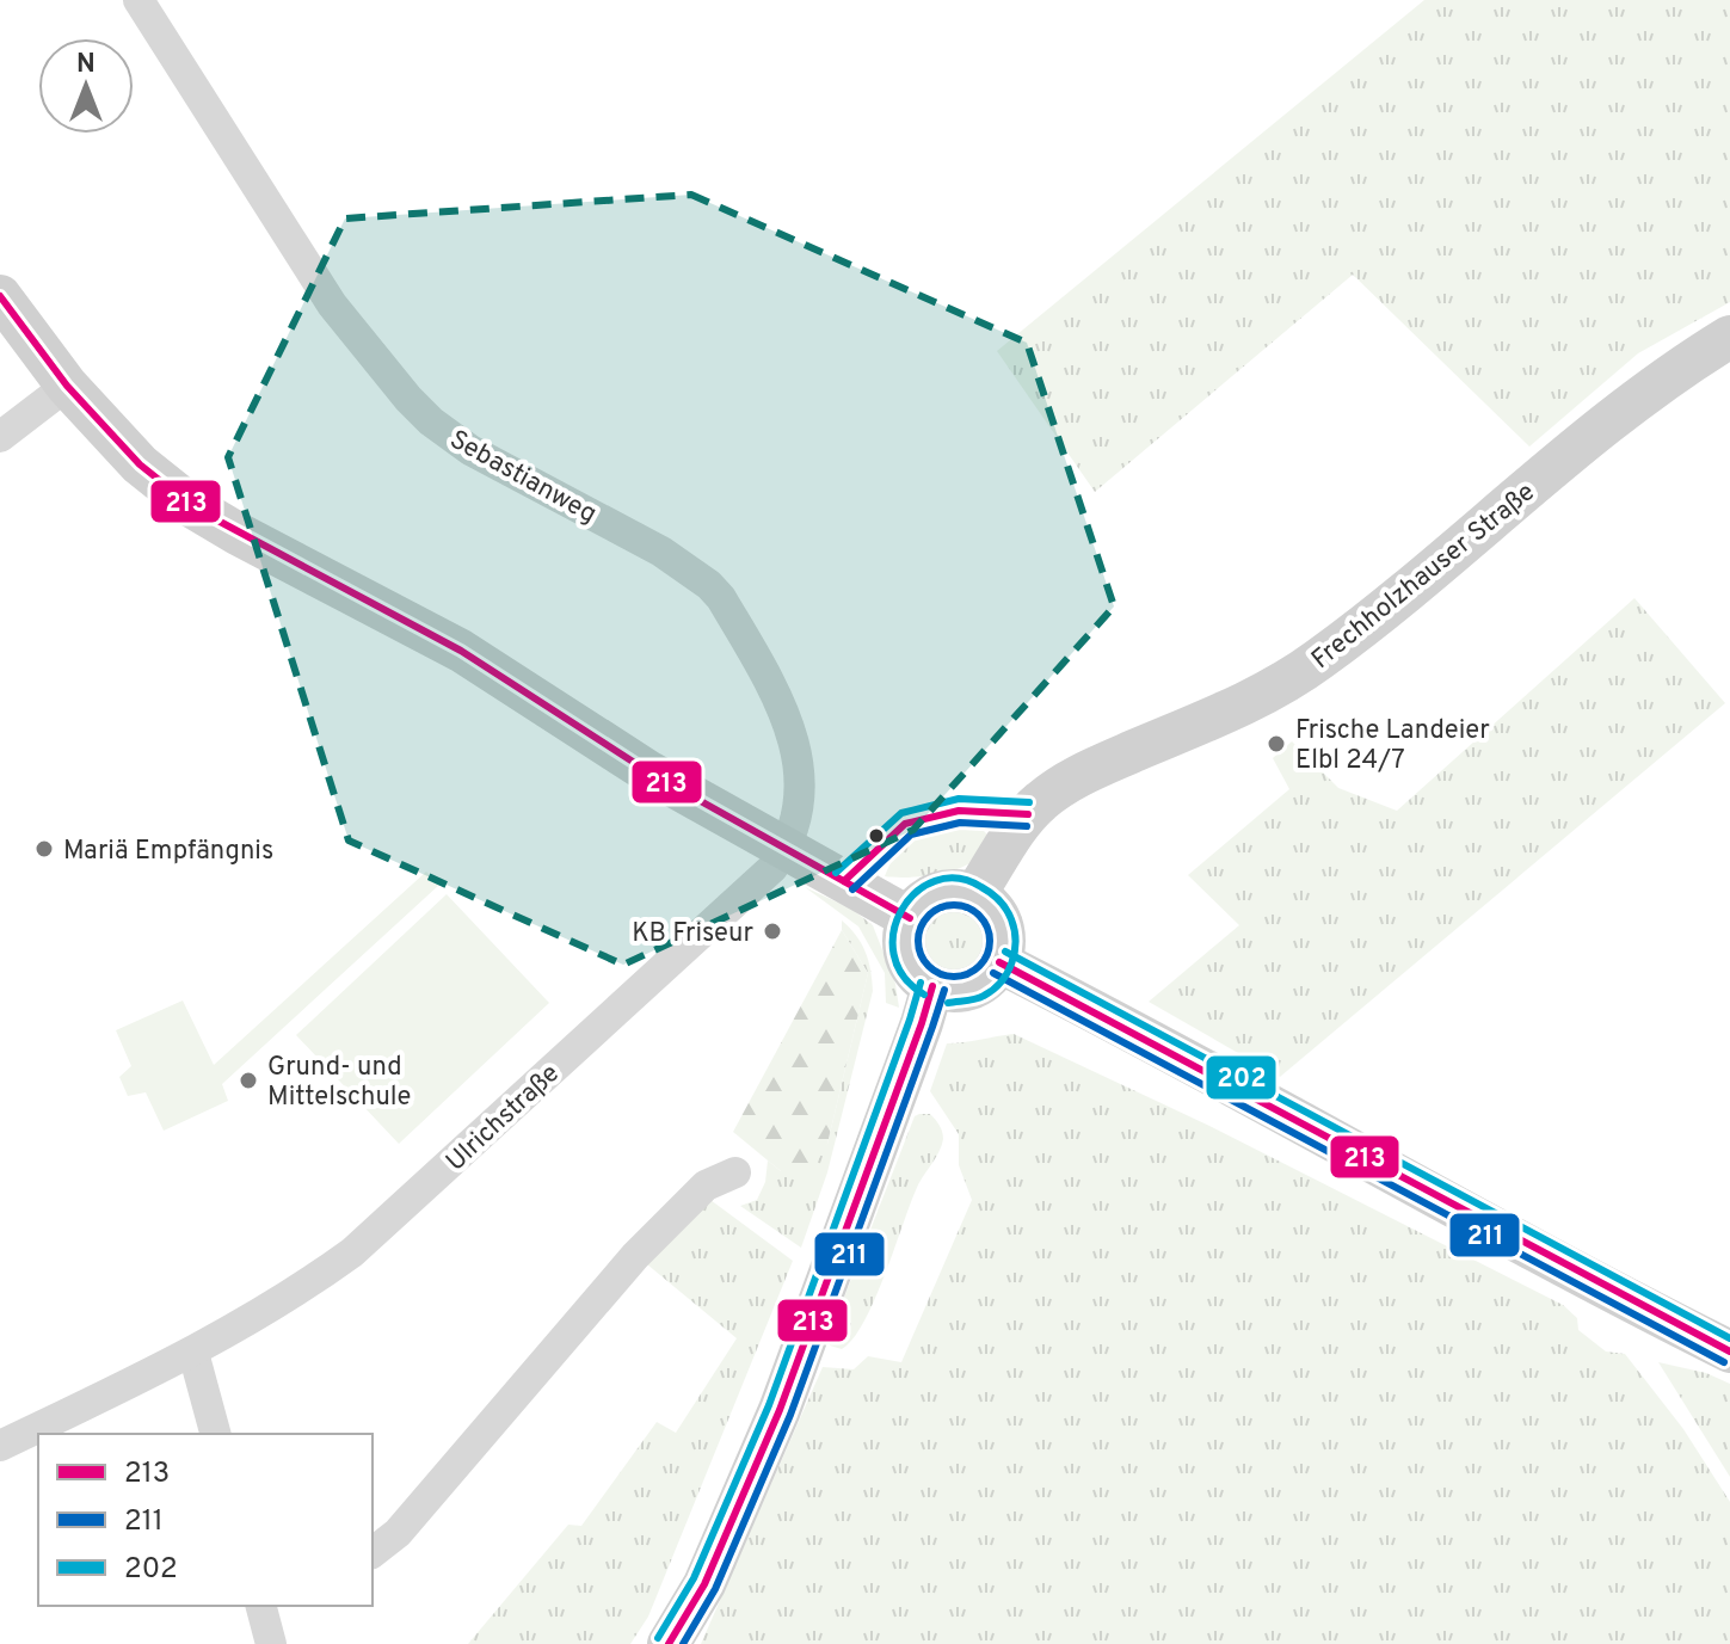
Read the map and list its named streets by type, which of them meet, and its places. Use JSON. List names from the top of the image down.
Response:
{
  "streets": {
    "street": ["Sebastianweg", "Frechholzhauser Straße", "Ulrichstraße"]
  },
  "crossings": [
    ["Sebastianweg", "Ulrichstraße"]
  ],
  "places": [
    "Frische Landeier Elbl 24/7",
    "Mariä Empfängnis",
    "KB Friseur",
    "Grund- und Mittelschule"
  ],
  "lines": ["transit line 213", "transit line 202", "transit line 211"],
  "legend": ["213", "211", "202"],
  "north": "top"
}
